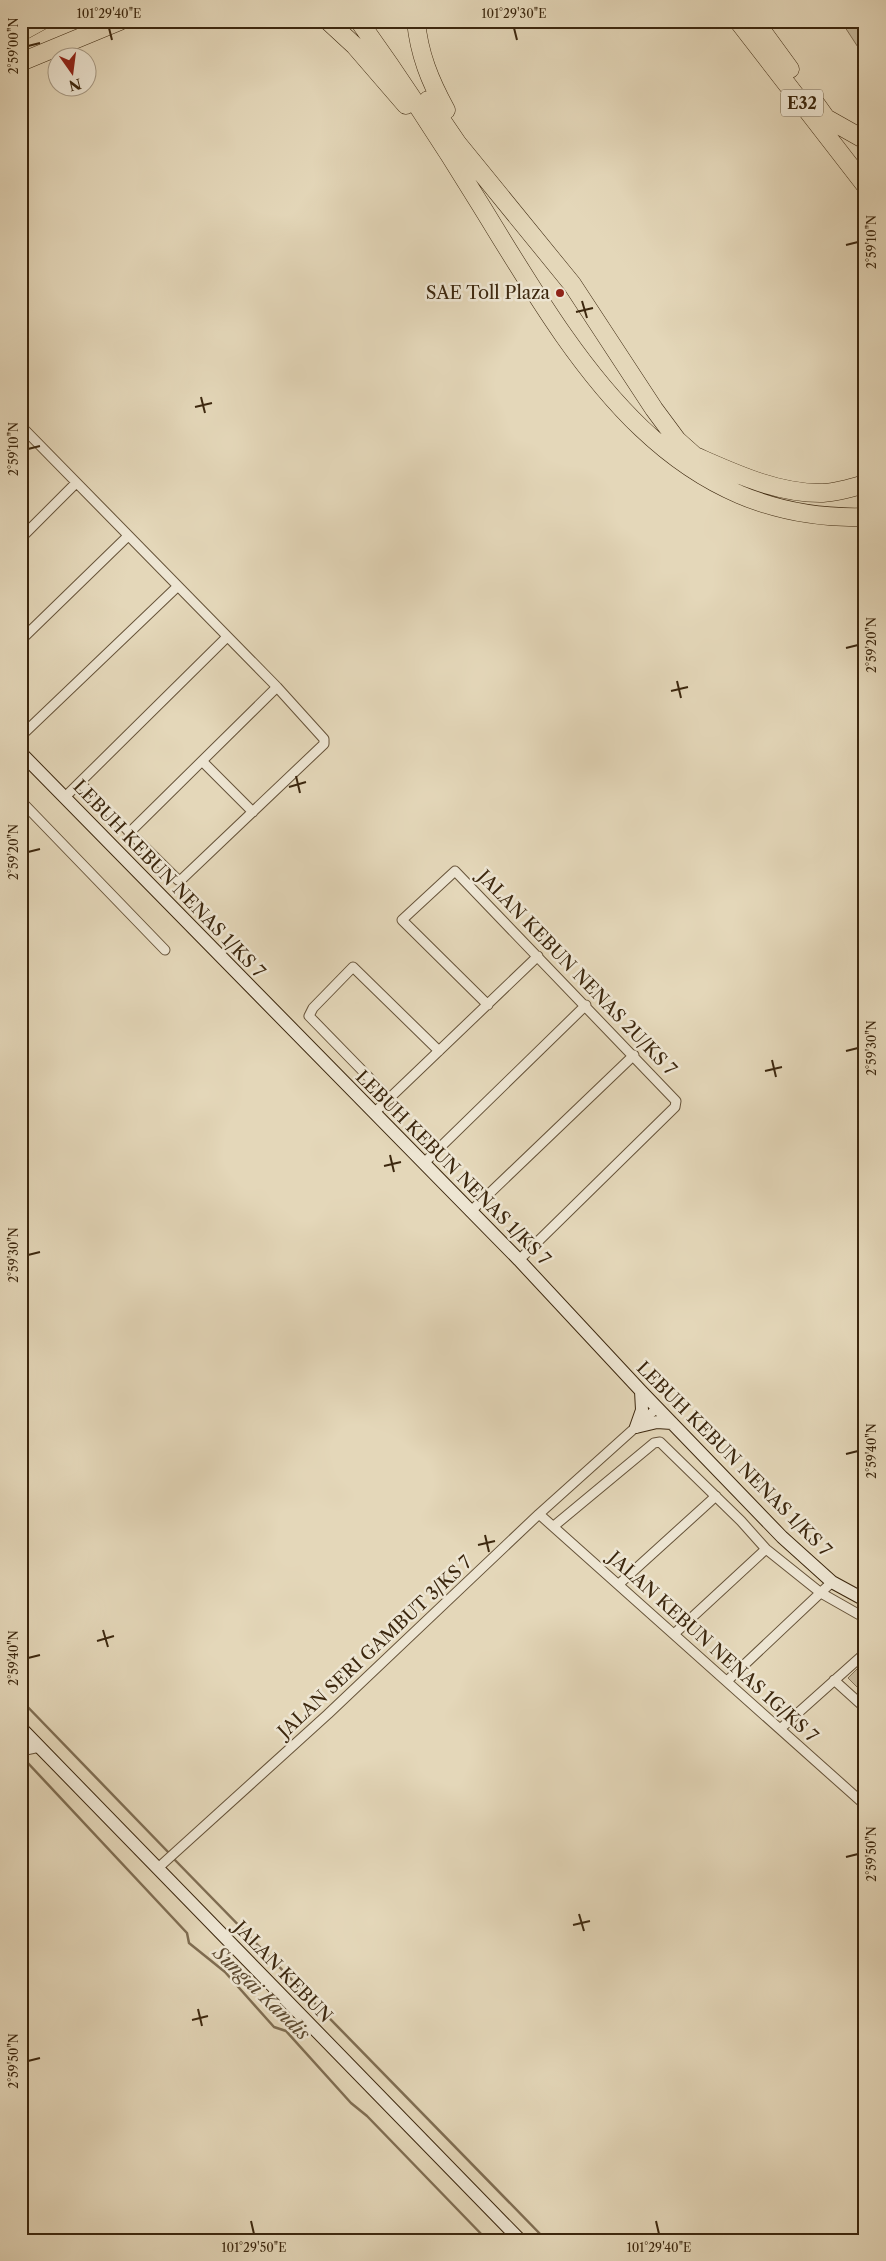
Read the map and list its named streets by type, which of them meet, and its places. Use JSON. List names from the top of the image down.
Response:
{
  "streets": {
    "highway": ["E32"],
    "street": [
      "LEBUH KEBUN NENAS 1/KS 7",
      "JALAN KEBUN NENAS 2U/KS 7",
      "JALAN SERI GAMBUT 3/KS 7",
      "JALAN KEBUN NENAS 1G/KS 7",
      "JALAN KEBUN"
    ]
  },
  "crossings": [
    ["LEBUH KEBUN NENAS 1/KS 7", "JALAN KEBUN NENAS 2U/KS 7"],
    ["LEBUH KEBUN NENAS 1/KS 7", "JALAN SERI GAMBUT 3/KS 7"],
    ["JALAN SERI GAMBUT 3/KS 7", "JALAN KEBUN NENAS 1G/KS 7"],
    ["JALAN SERI GAMBUT 3/KS 7", "JALAN KEBUN"]
  ],
  "water": ["Sungai Kandis"],
  "places": ["SAE Toll Plaza"],
  "north": "bottom",
  "coordinates": [
    "101°29'40\"E",
    "101°29'30\"E",
    "2°59'00\"N",
    "2°59'10\"N",
    "2°59'20\"N",
    "2°59'30\"N",
    "2°59'40\"N",
    "2°59'50\"N",
    "101°29'50\"E"
  ]
}
